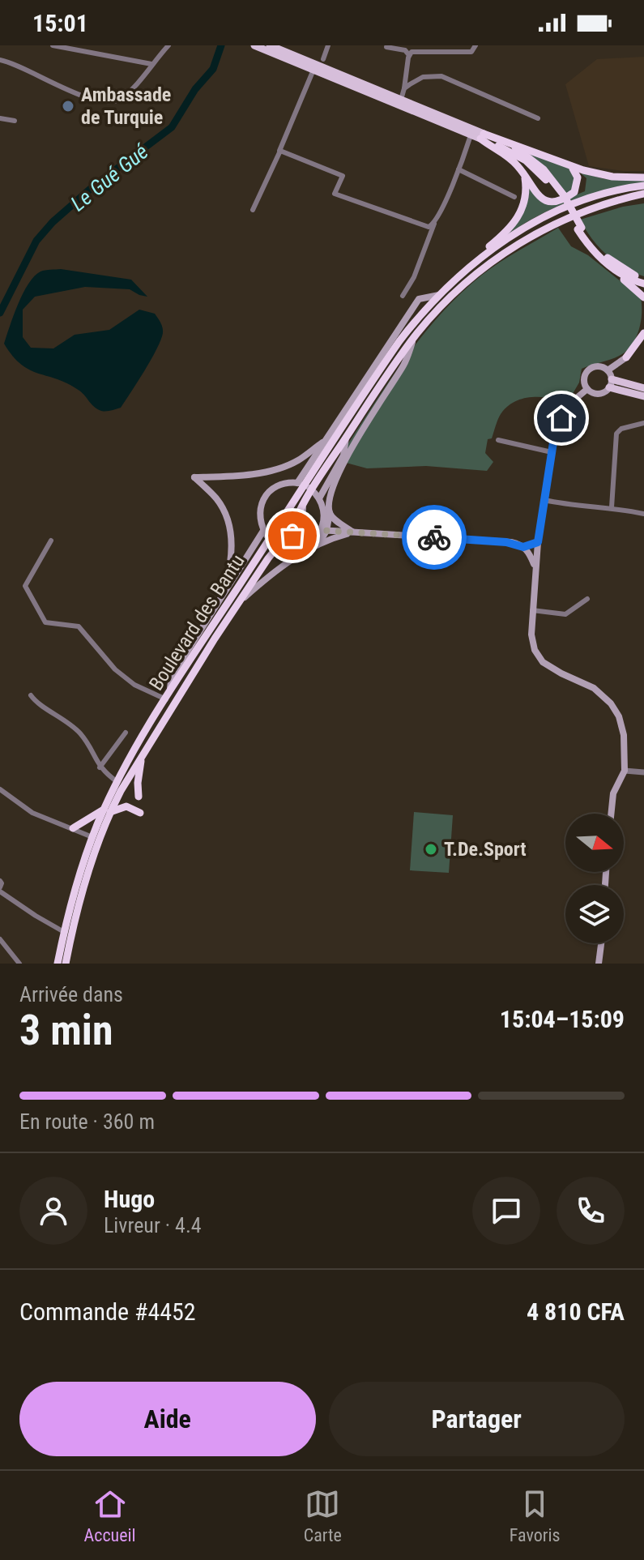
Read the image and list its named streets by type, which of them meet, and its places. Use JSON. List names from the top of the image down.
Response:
{
  "streets": {
    "highway": ["Boulevard des Bantu"]
  },
  "water": ["Le Gué Gué"],
  "places": ["Ambassade de Turquie", "T.De.Sport"],
  "north": "right",
  "page": {
    "status": "15:01",
    "heading": ["3 min", "Arrivée dans", "15:04–15:09"],
    "panel": [
      "Hugo",
      "Livreur · 4.4",
      "Commande #4452",
      "4 810 CFA"
    ],
    "bar": "En route · 360 m",
    "buttons": ["Aide", "Partager"],
    "tabs": ["Accueil", "Carte", "Favoris"]
  }
}
